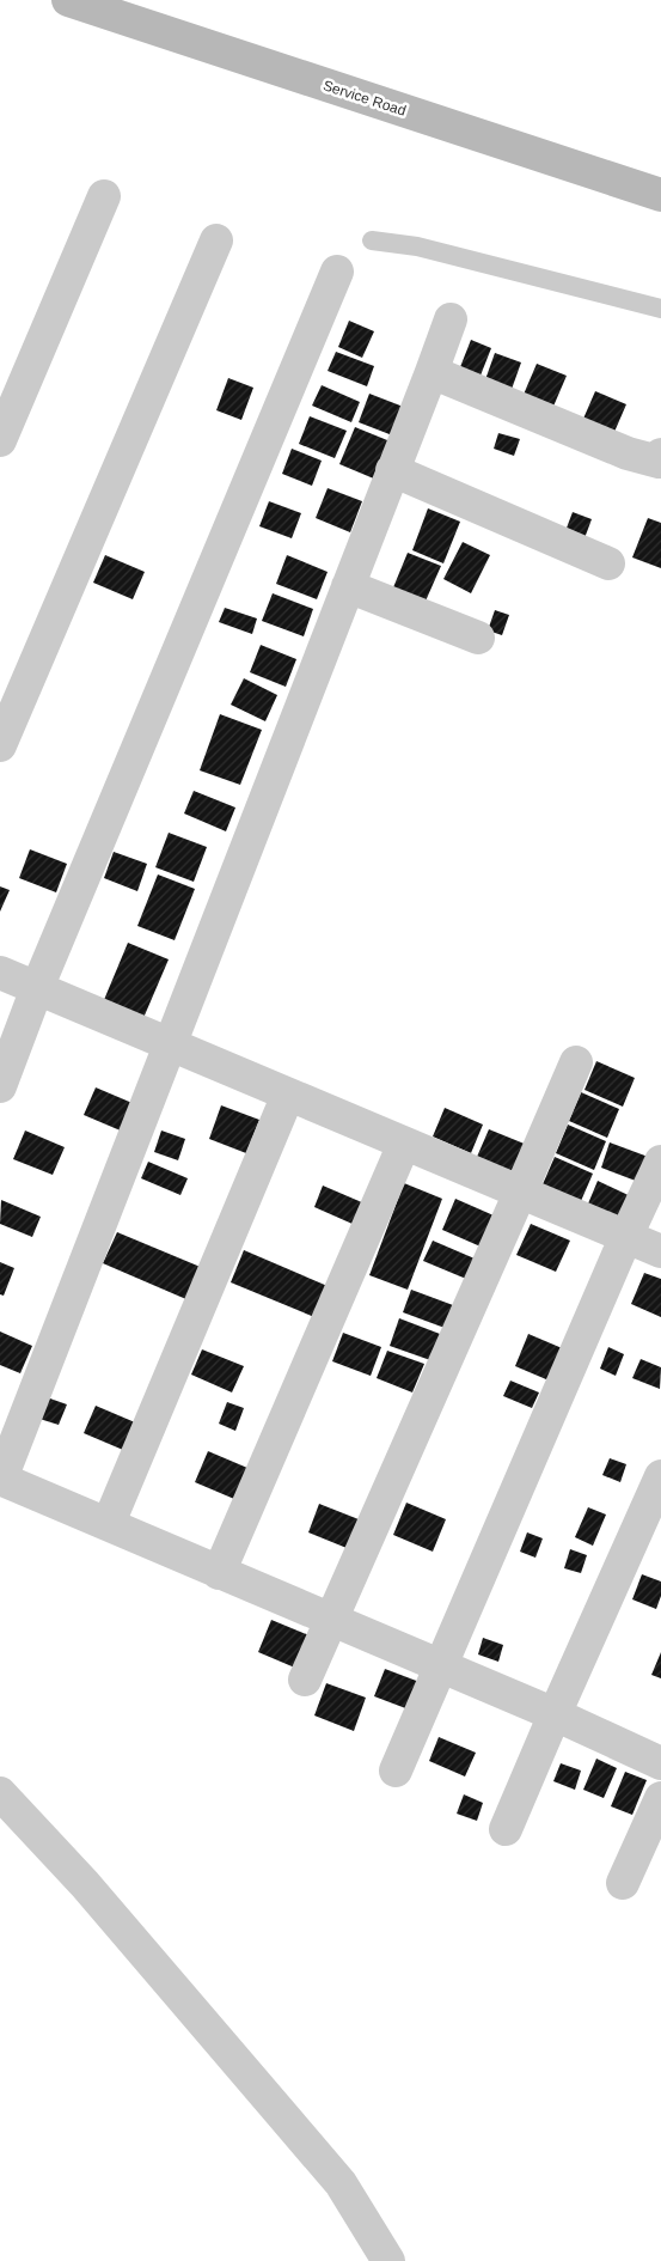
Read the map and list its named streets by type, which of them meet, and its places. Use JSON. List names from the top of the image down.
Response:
{
  "streets": {
    "main road": ["Service Road"]
  }
}
